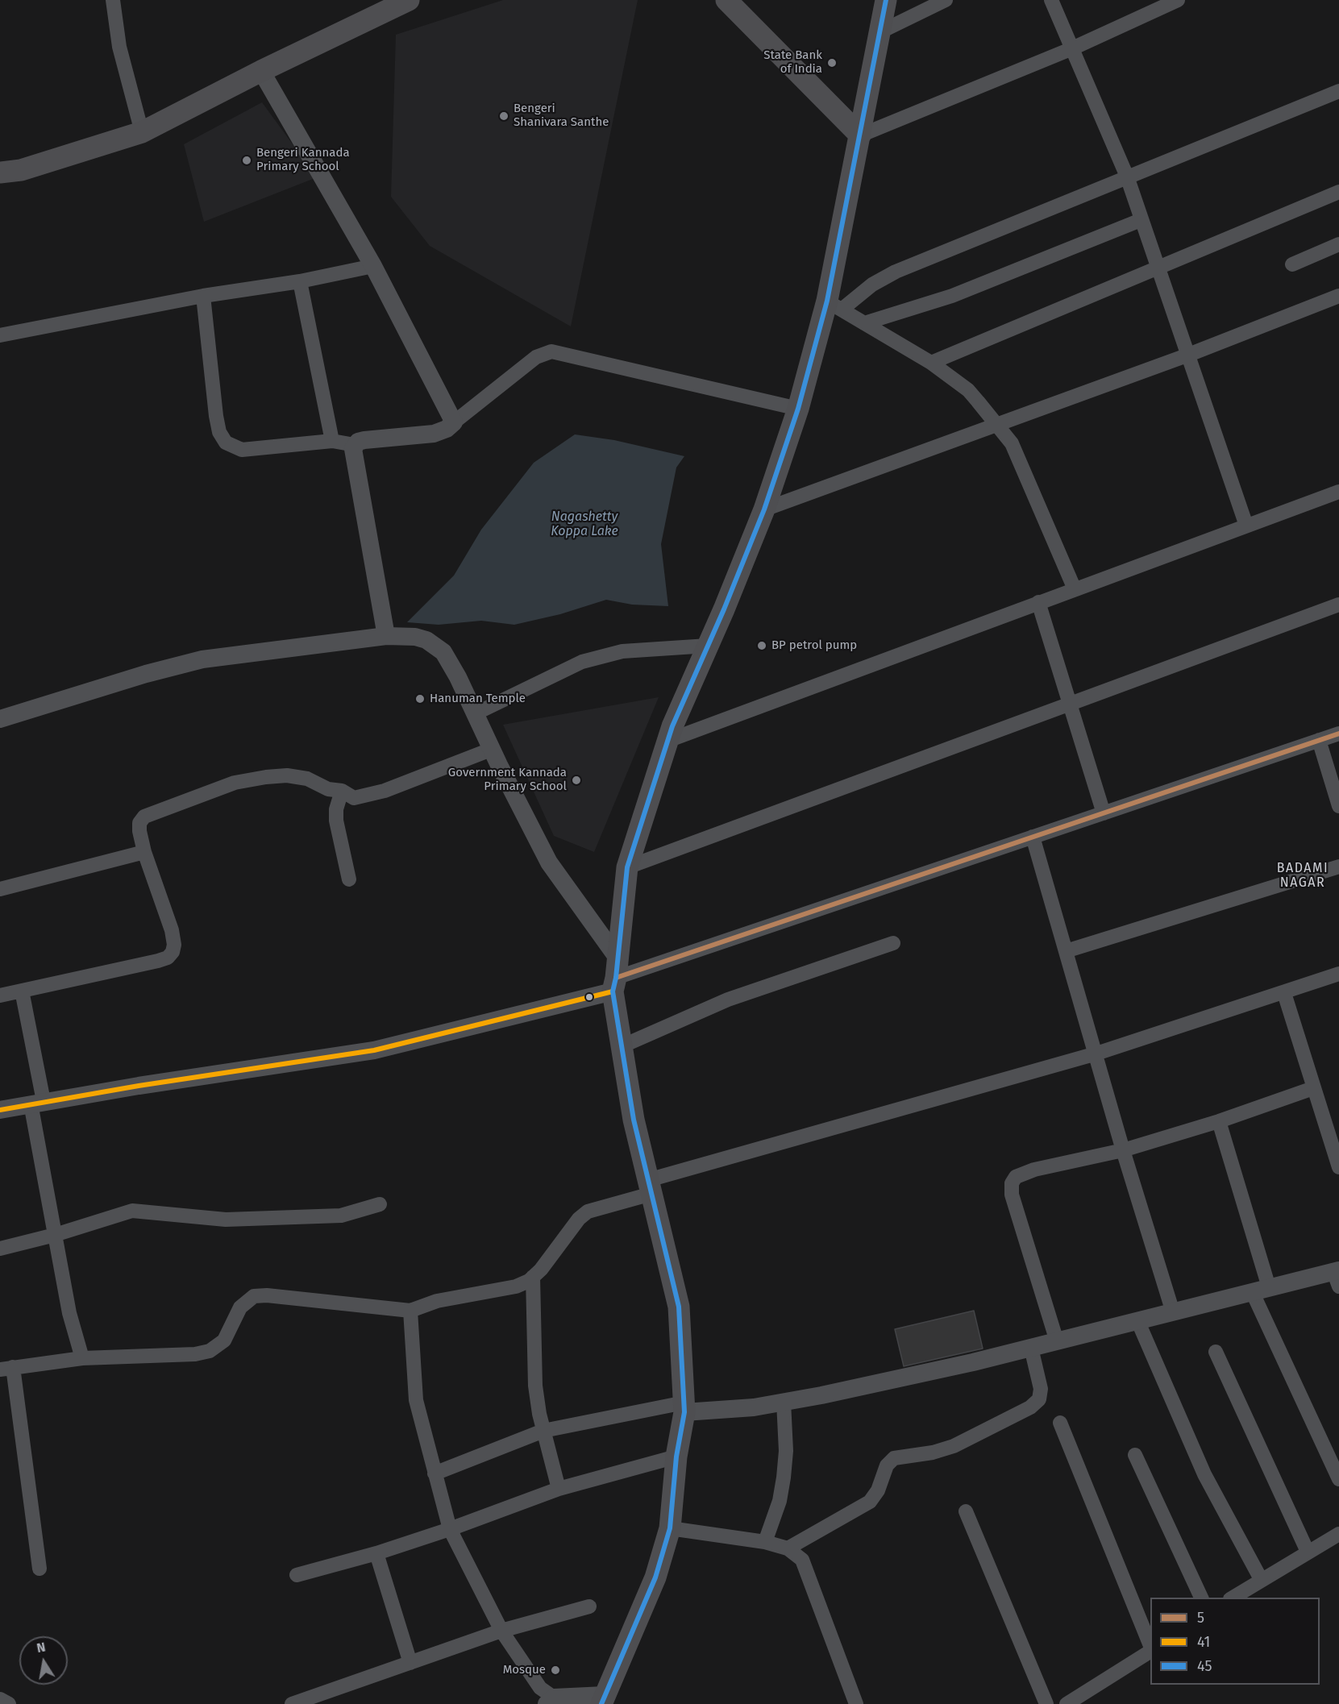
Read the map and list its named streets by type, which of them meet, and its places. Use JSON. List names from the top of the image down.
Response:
{
  "districts": ["BADAMI NAGAR"],
  "water": ["Nagashetty Koppa Lake"],
  "places": [
    "State Bank of India",
    "Bengeri Shanivara Santhe",
    "Bengeri Kannada Primary School",
    "BP petrol pump",
    "Hanuman Temple",
    "Government Kannada Primary School",
    "Mosque"
  ],
  "lines": ["transit line 45", "transit line 5", "transit line 41"],
  "legend": ["5", "41", "45"],
  "north": "top"
}
